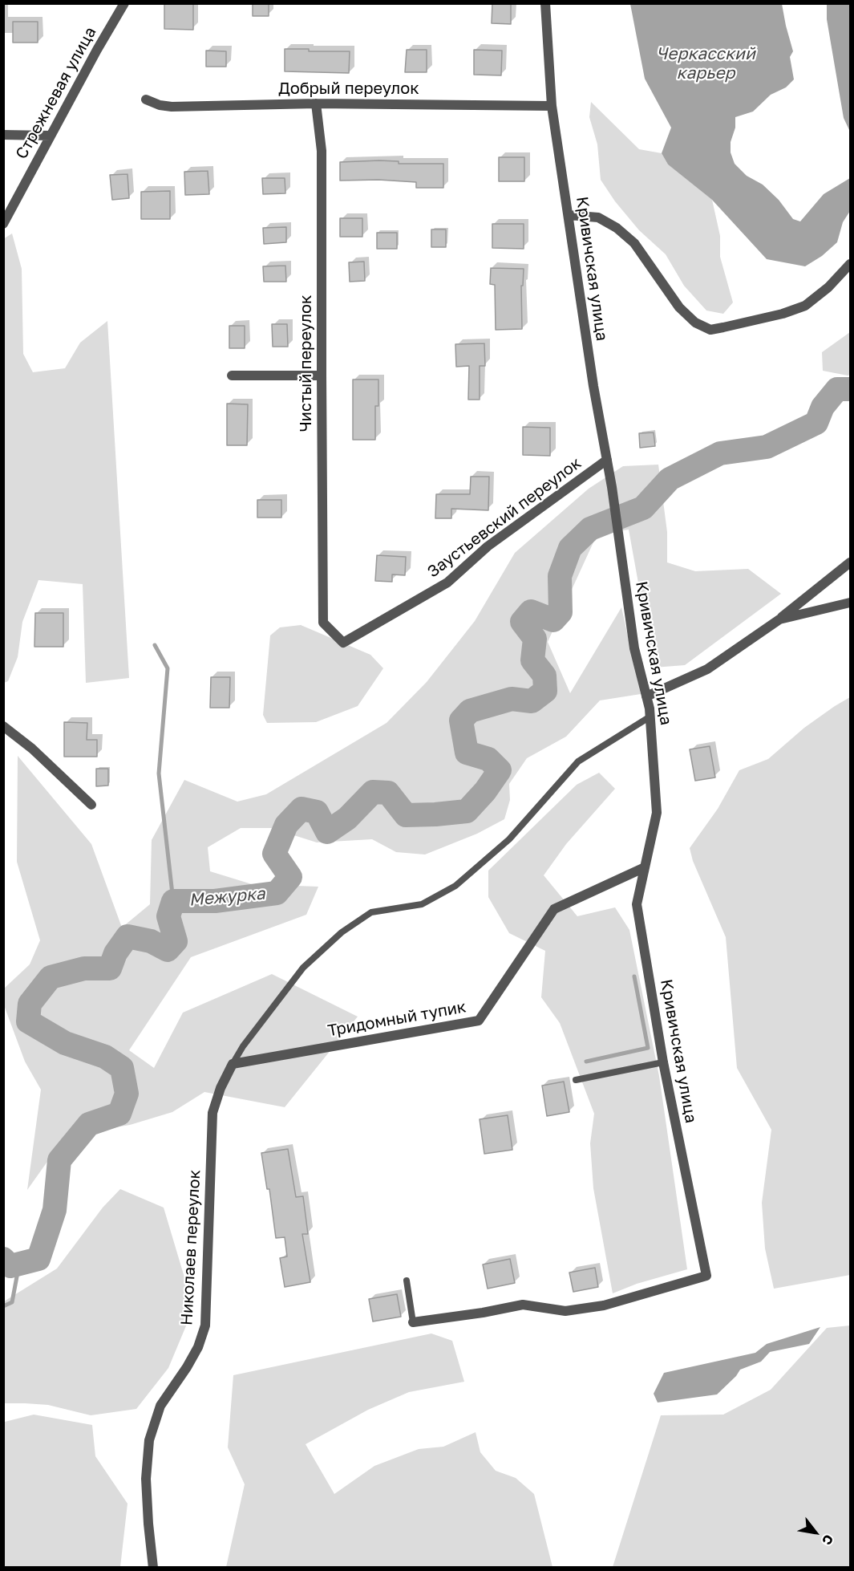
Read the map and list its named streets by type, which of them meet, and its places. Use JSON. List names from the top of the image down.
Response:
{
  "streets": {
    "street": [
      "Добрый переулок",
      "Стрежневая улица",
      "Кривичская улица",
      "Чистый переулок",
      "Заустьевский переулок",
      "Тридомный тупик",
      "Николаев переулок"
    ]
  },
  "crossings": [
    ["Добрый переулок", "Кривичская улица"],
    ["Добрый переулок", "Чистый переулок"],
    ["Кривичская улица", "Заустьевский переулок"],
    ["Кривичская улица", "Тридомный тупик"],
    ["Чистый переулок", "Заустьевский переулок"],
    ["Тридомный тупик", "Николаев переулок"]
  ],
  "water": ["Черкасский карьер", "Межурка"],
  "north": "bottom right"
}
